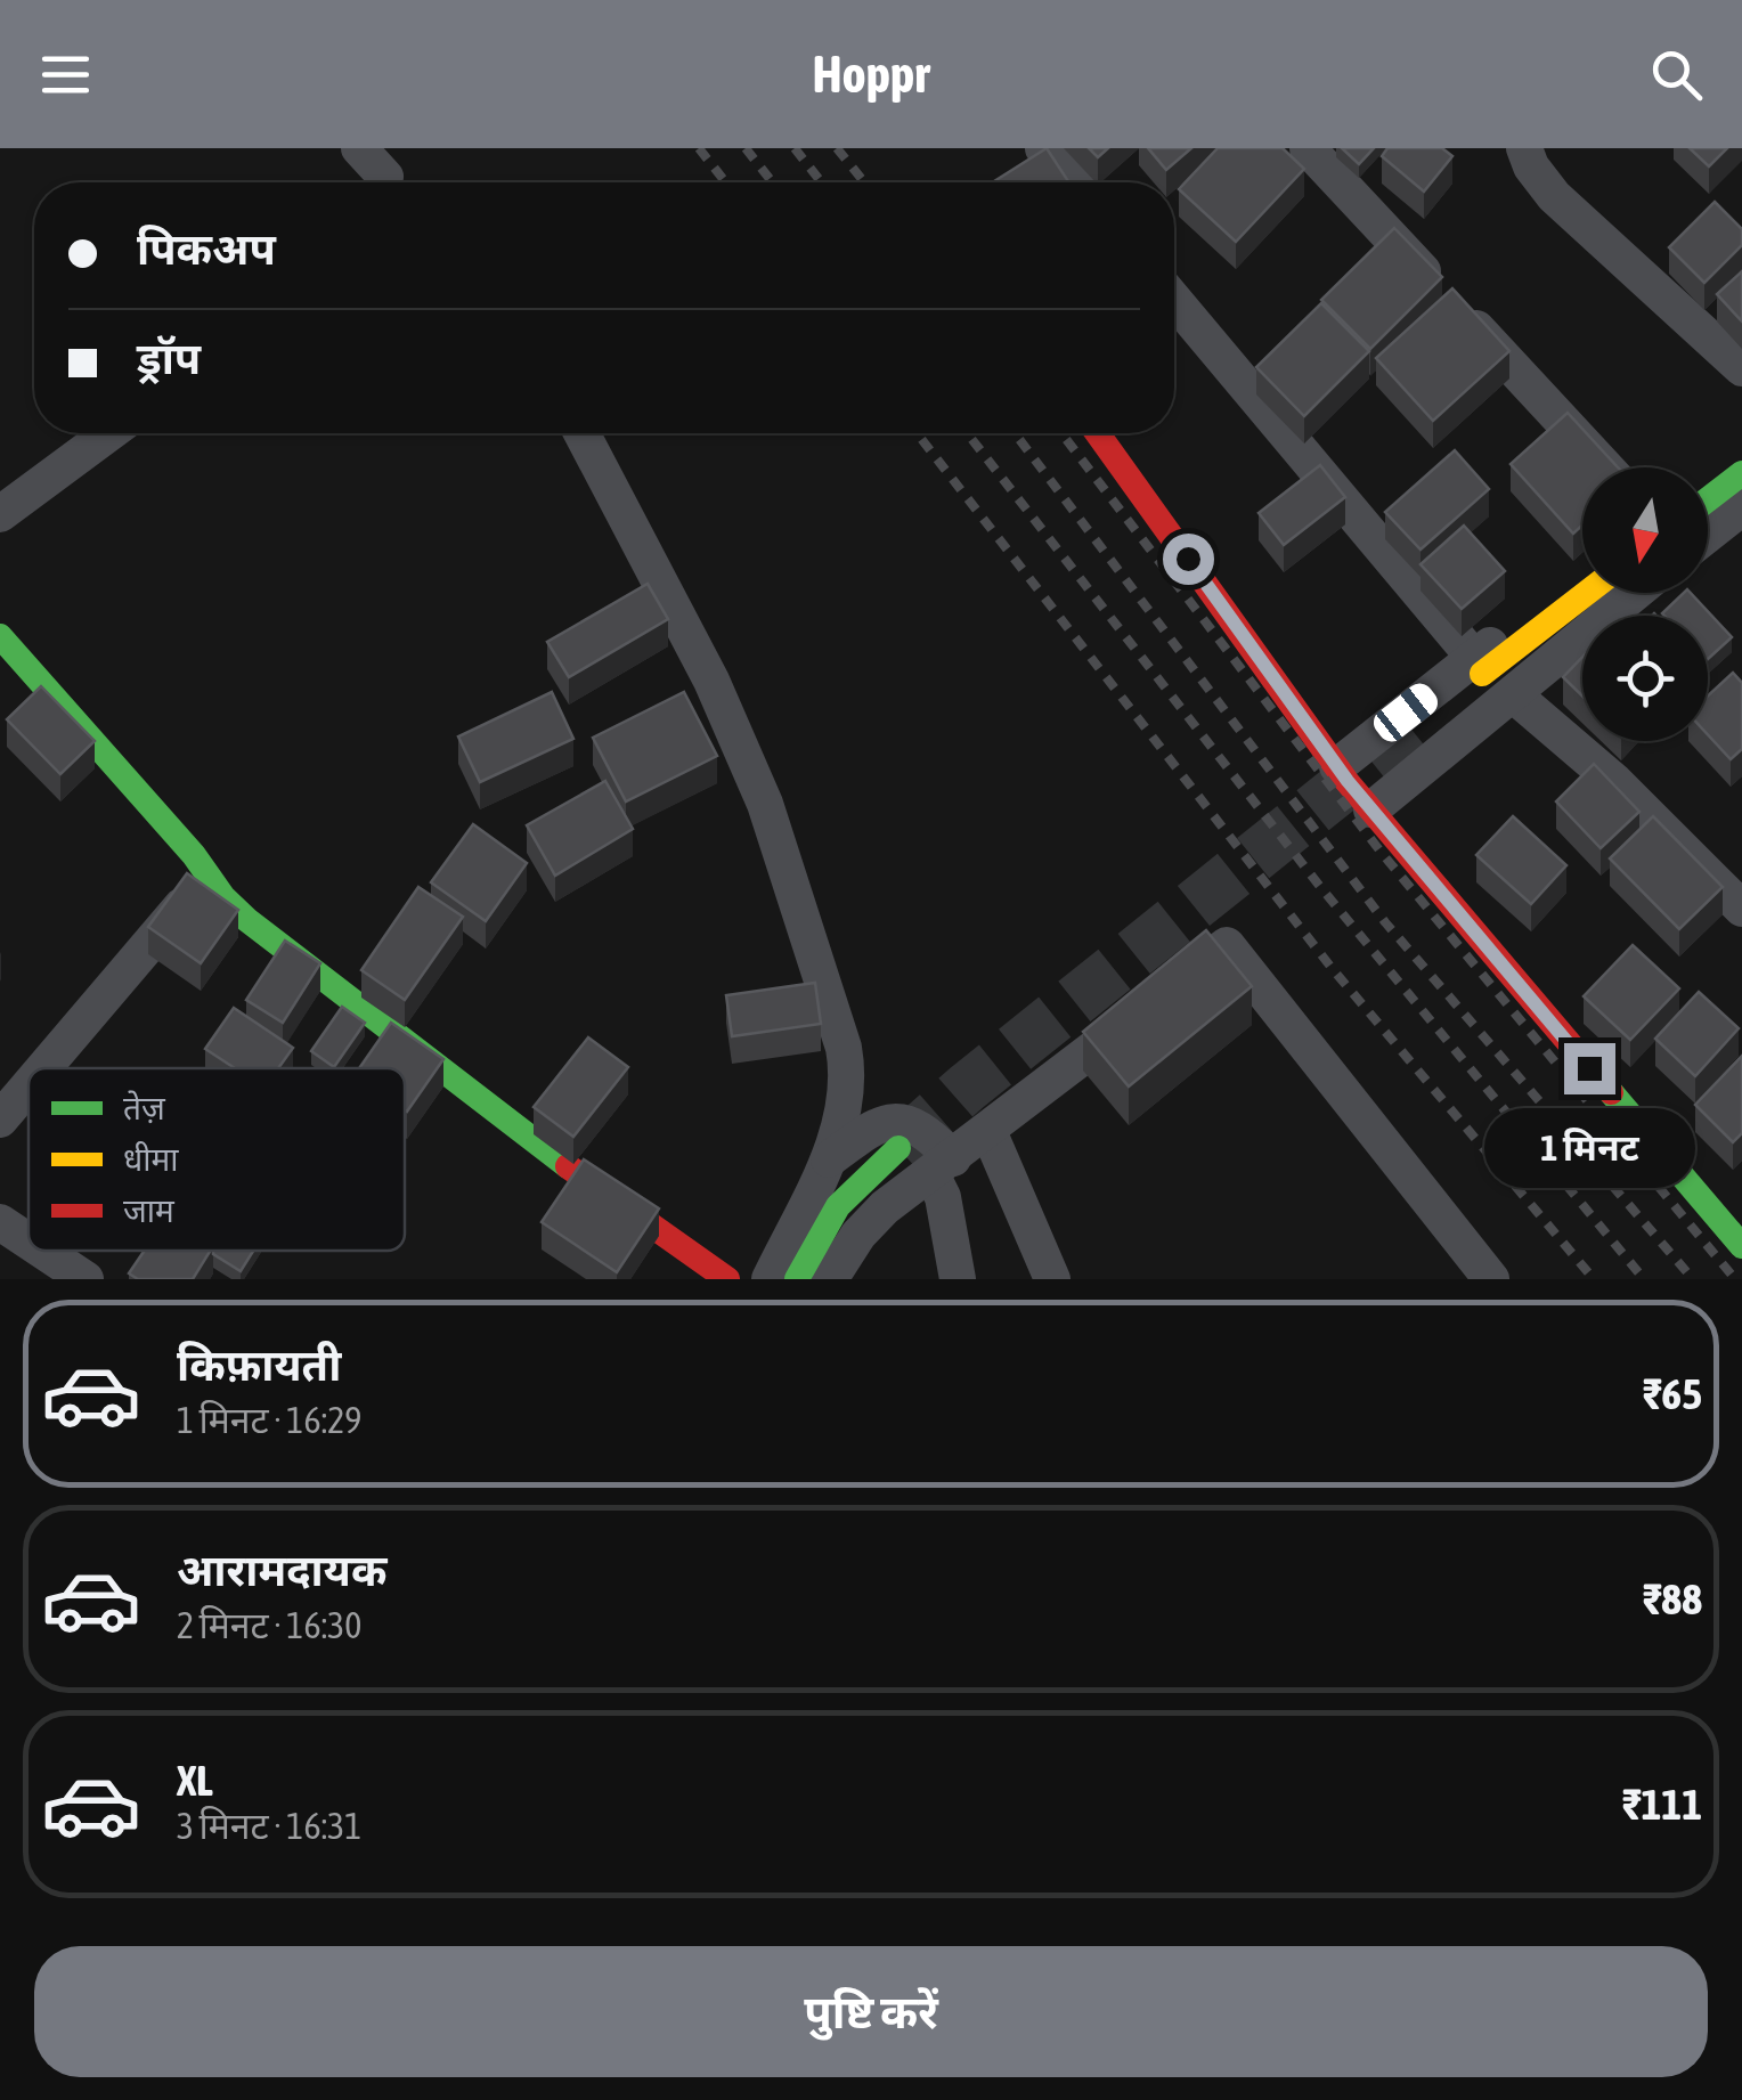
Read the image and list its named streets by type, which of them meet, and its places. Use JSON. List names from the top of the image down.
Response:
{
  "legend": ["तेज़", "धीमा", "जाम"],
  "north": "bottom",
  "page": {
    "header": "Hoppr",
    "banner": ["पिकअप", "ड्रॉप"],
    "bubble": "1 मिनट",
    "list": [
      {
        "name": "किफ़ायती",
        "note": "1 मिनट · 16:29",
        "value": "₹65"
      },
      {
        "name": "आरामदायक",
        "note": "2 मिनट · 16:30",
        "value": "₹88"
      },
      {
        "name": "XL",
        "note": "3 मिनट · 16:31",
        "value": "₹111"
      }
    ],
    "buttons": "पुष्टि करें"
  }
}
